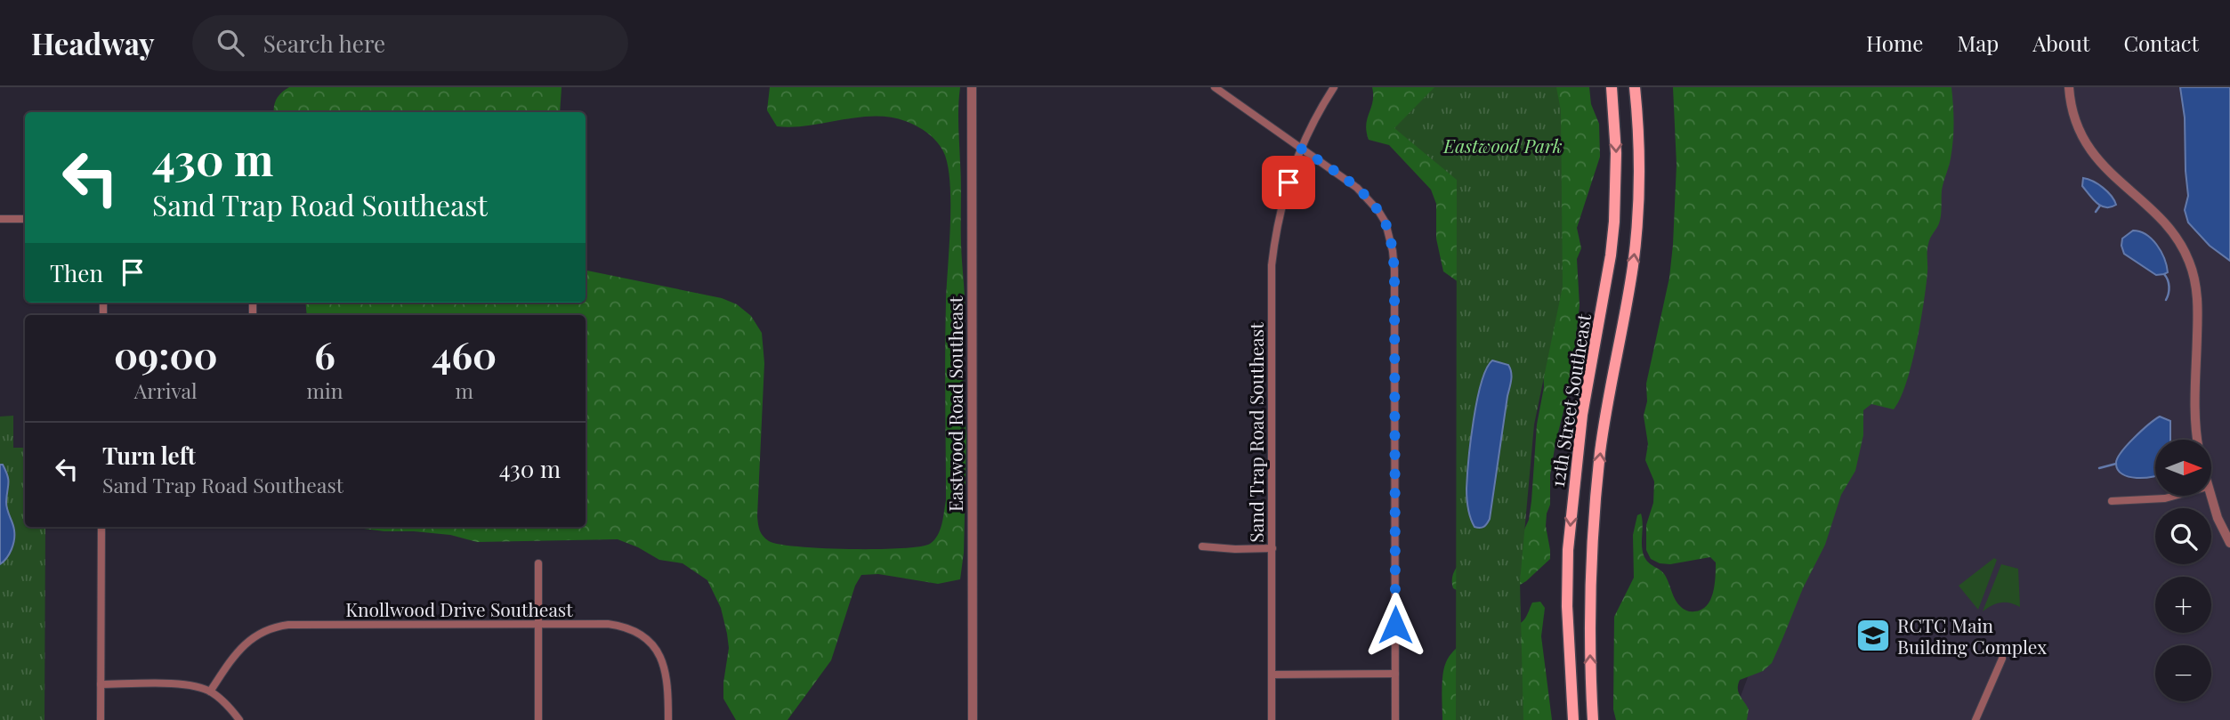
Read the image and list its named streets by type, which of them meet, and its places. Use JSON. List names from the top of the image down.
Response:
{
  "streets": {
    "main road": ["12th Street Southeast"],
    "street": ["Eastwood Road Southeast", "Sand Trap Road Southeast", "Knollwood Drive Southeast"]
  },
  "parks": ["Eastwood Park"],
  "places": {
    "school or university": ["RCTC Main Building Complex"]
  },
  "north": "right",
  "page": {
    "header": "Headway",
    "search": "Search here",
    "nav": [
      "Home",
      "Map",
      "About",
      "Contact"
    ],
    "turn": ["430 m", "Sand Trap Road Southeast"],
    "then": "Then",
    "eta": [
      "09:00",
      "Arrival",
      "6",
      "min",
      "460",
      "m"
    ],
    "list": [
      {
        "name": "Turn left",
        "note": "Sand Trap Road Southeast",
        "value": "430 m"
      }
    ],
    "map_buttons": ["+", "−"]
  }
}
